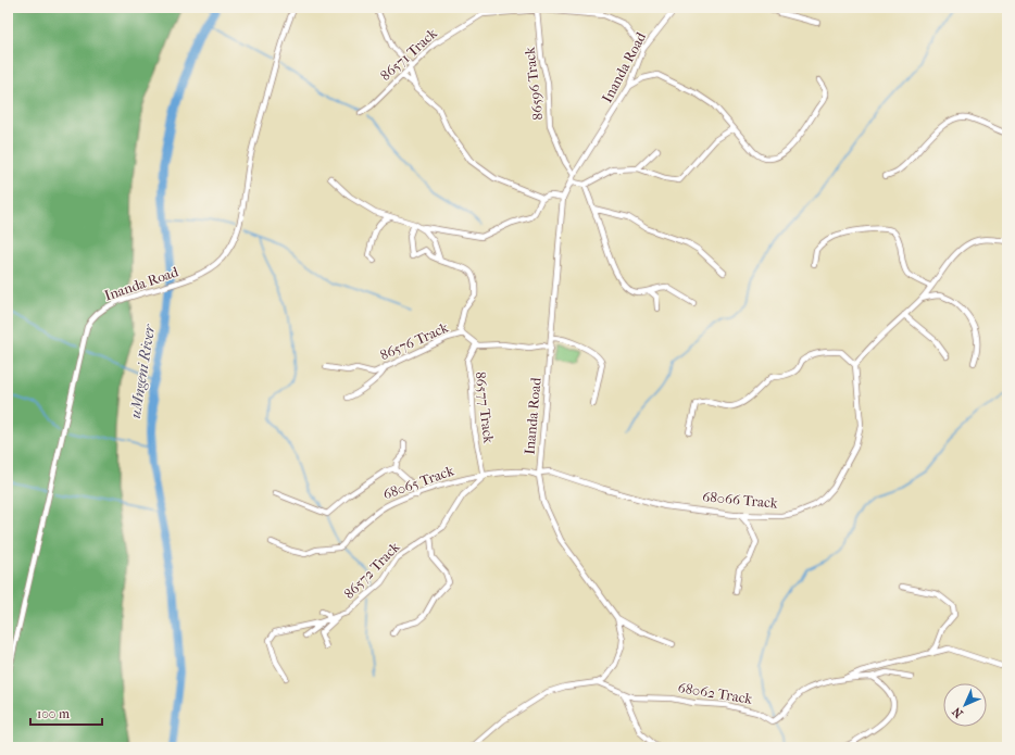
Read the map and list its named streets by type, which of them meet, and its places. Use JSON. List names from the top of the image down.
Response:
{
  "streets": {
    "street": [
      "86571 Track",
      "Inanda Road",
      "86596 Track",
      "86576 Track",
      "86577 Track",
      "68065 Track",
      "68066 Track",
      "86572 Track",
      "68062 Track"
    ]
  },
  "crossings": [
    ["86571 Track", "Inanda Road"],
    ["86571 Track", "86596 Track"],
    ["Inanda Road", "86596 Track"],
    ["Inanda Road", "68065 Track"],
    ["Inanda Road", "68066 Track"],
    ["Inanda Road", "68062 Track"],
    ["86577 Track", "68065 Track"],
    ["86577 Track", "86572 Track"],
    ["68065 Track", "68066 Track"],
    ["68065 Track", "86572 Track"]
  ],
  "water": ["uMngeni River"],
  "scale_bar": "100 m",
  "north": "bottom left"
}
